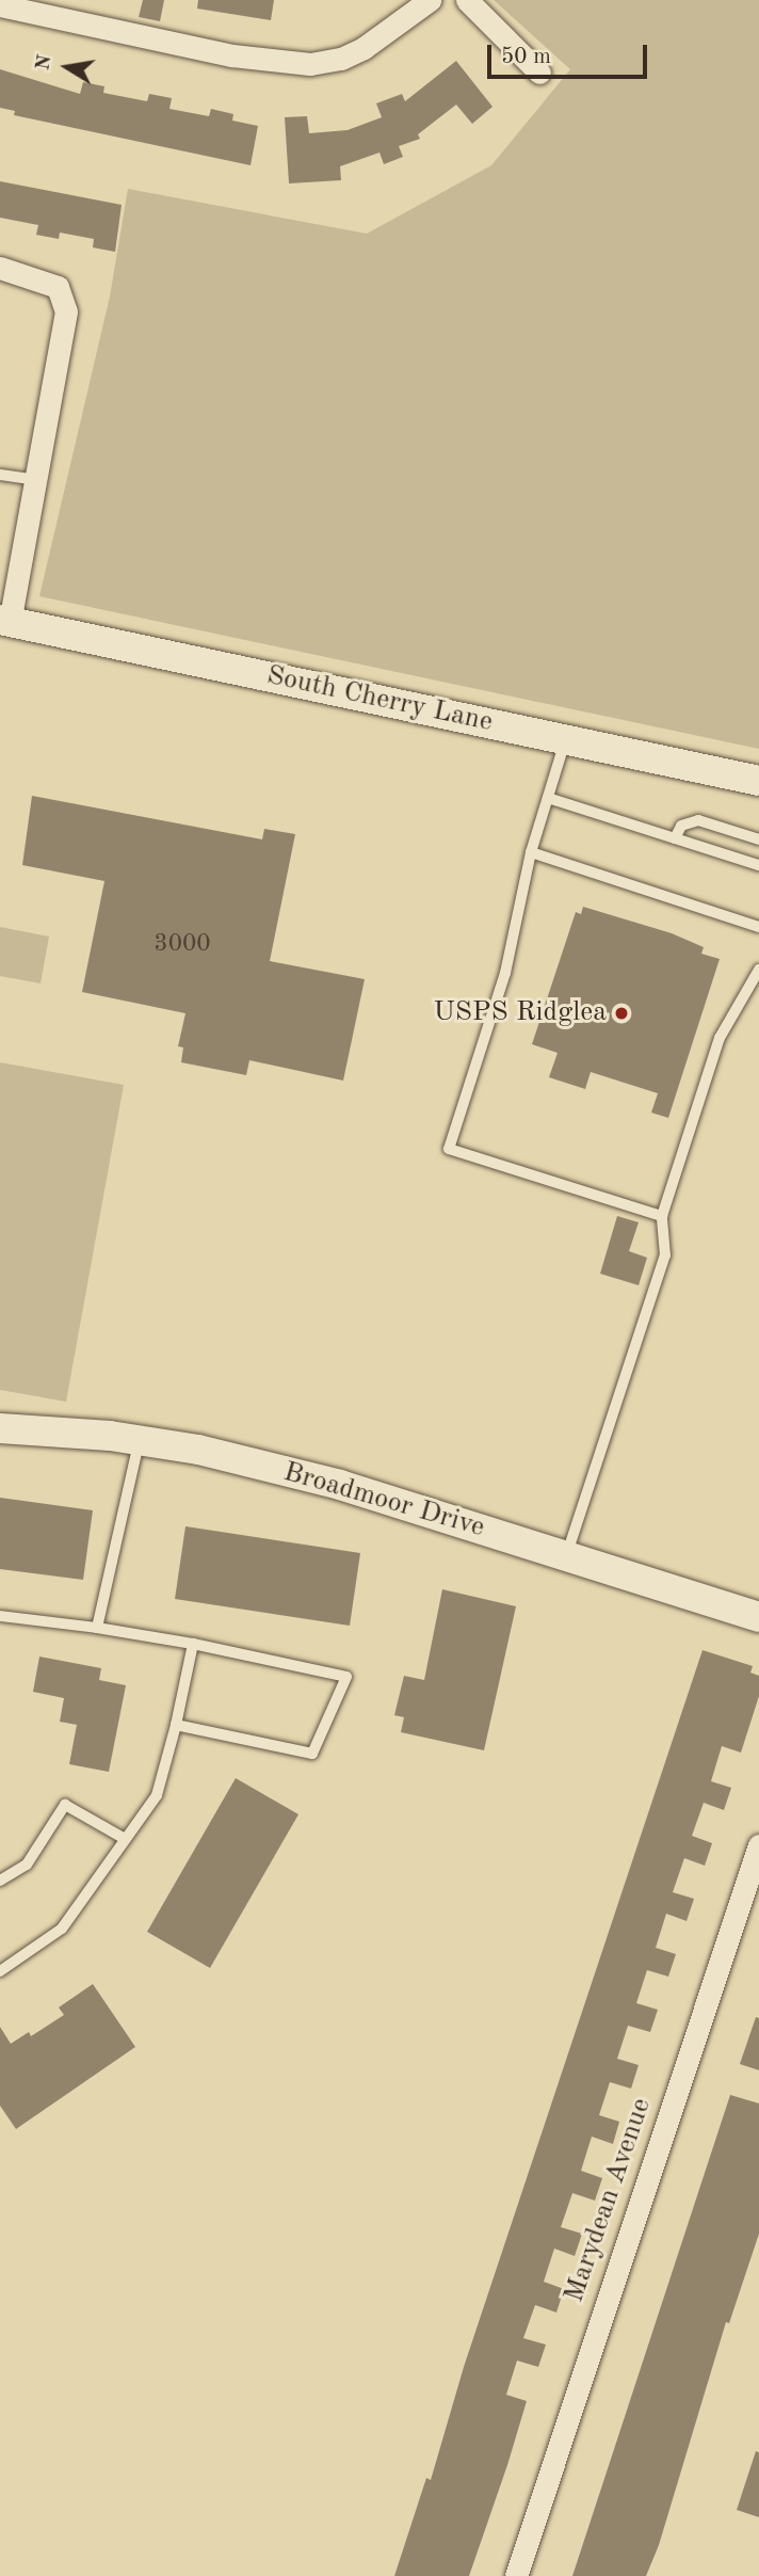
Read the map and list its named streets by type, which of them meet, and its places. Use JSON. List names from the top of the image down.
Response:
{
  "streets": {
    "street": ["South Cherry Lane", "Broadmoor Drive", "Marydean Avenue"]
  },
  "places": ["USPS Ridglea"],
  "house_numbers": ["3000"],
  "scale_bar": "50 m",
  "north": "left"
}
